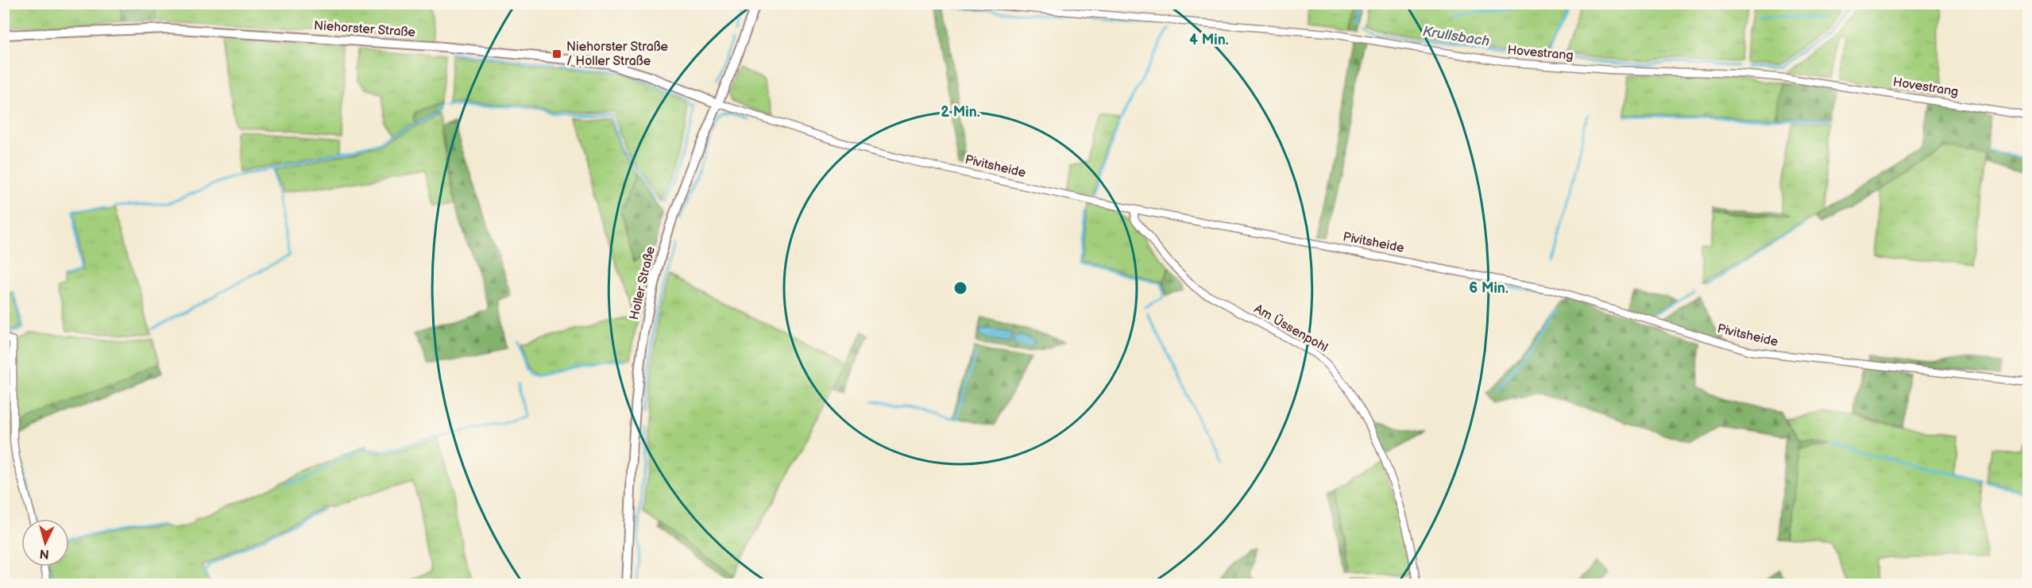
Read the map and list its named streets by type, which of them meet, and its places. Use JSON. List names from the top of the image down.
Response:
{
  "streets": {
    "street": [
      "Niehorster Straße",
      "Hovestrang",
      "Pivitsheide",
      "Holler Straße",
      "Am Üssenpohl"
    ]
  },
  "crossings": [
    ["Niehorster Straße", "Pivitsheide"],
    ["Niehorster Straße", "Holler Straße"],
    ["Pivitsheide", "Holler Straße"],
    ["Pivitsheide", "Am Üssenpohl"]
  ],
  "water": ["Krullsbach"],
  "places": {
    "transit": ["Niehorster Straße / Holler Straße"]
  },
  "north": "bottom",
  "rings": ["4 Min.", "2 Min.", "6 Min."]
}
